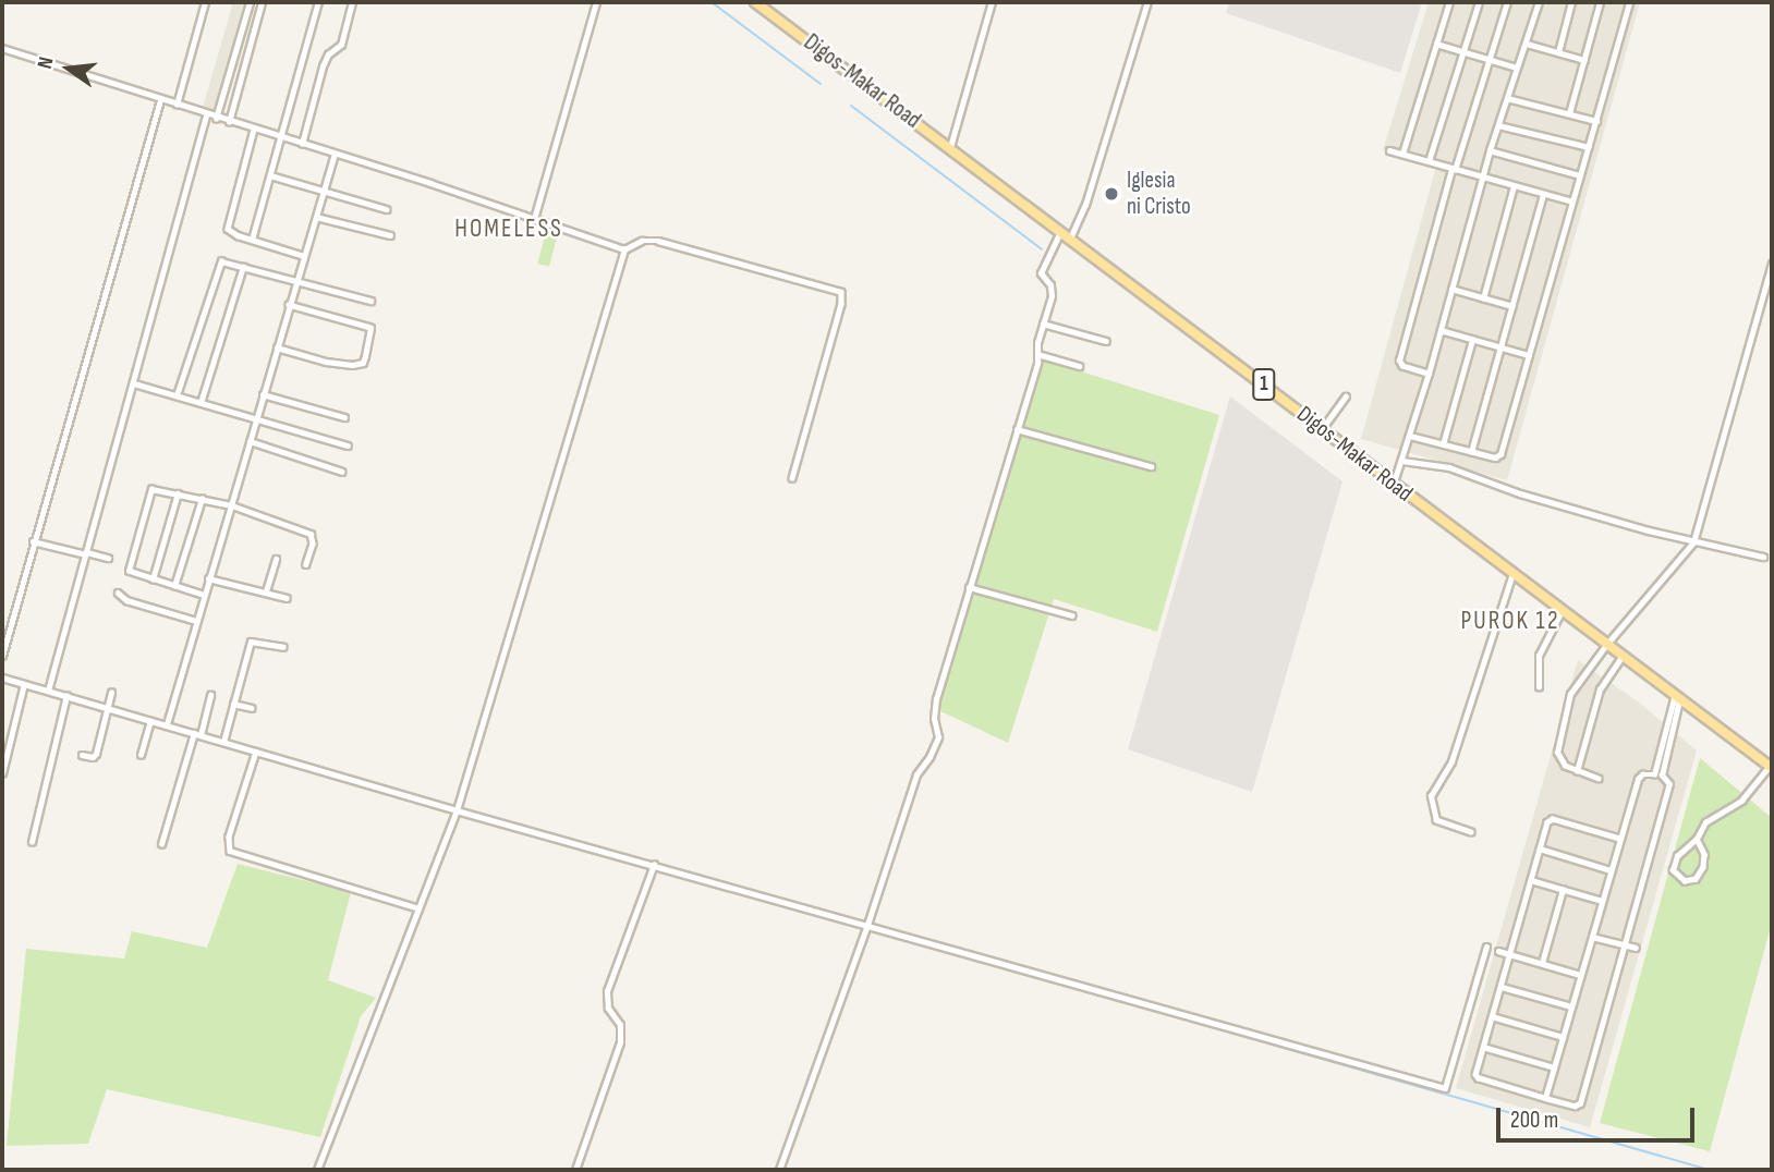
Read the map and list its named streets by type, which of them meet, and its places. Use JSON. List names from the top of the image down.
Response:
{
  "streets": {
    "main road": ["Digos-Makar Road", "1"]
  },
  "districts": ["HOMELESS", "PUROK 12"],
  "places": ["Iglesia ni Cristo"],
  "scale_bar": "200 m",
  "north": "left"
}
